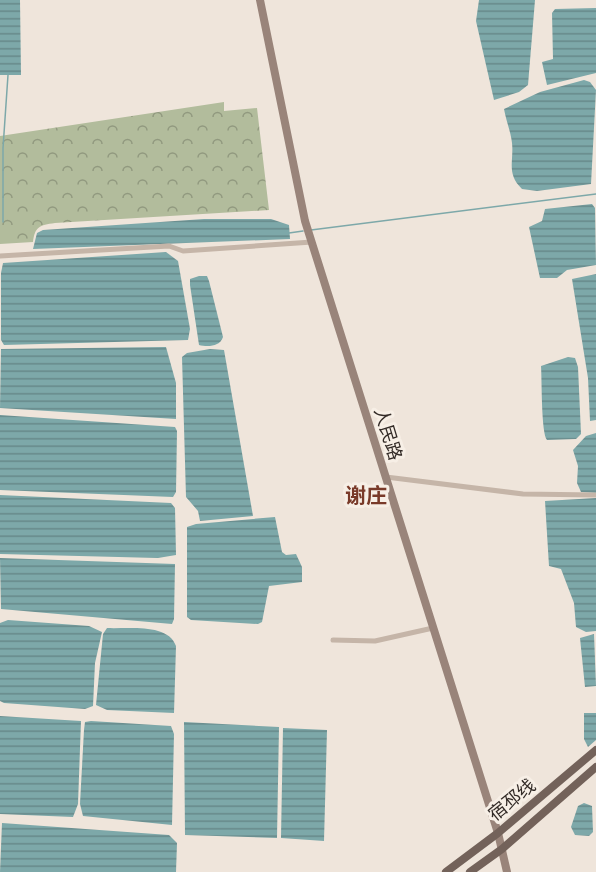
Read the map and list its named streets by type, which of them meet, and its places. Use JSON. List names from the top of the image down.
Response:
{
  "streets": {
    "main road": ["宿邳线"],
    "street": ["人民路"]
  },
  "crossings": [
    ["人民路", "宿邳线"]
  ],
  "districts": ["谢庄"]
}
